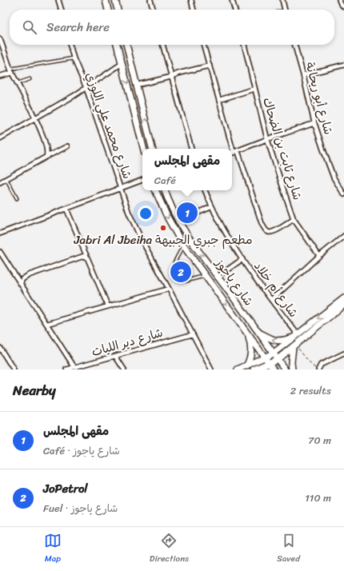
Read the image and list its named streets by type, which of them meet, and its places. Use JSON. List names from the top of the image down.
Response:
{
  "streets": {
    "main road": ["شارع ياجوز"],
    "street": [
      "شارع أبو ريحانة",
      "شارع محمد علي اللوزي",
      "شارع ثابت بن الضحاك",
      "شارع أم خلاد",
      "شارع دير الليات"
    ]
  },
  "crossings": [
    ["شارع محمد علي اللوزي", "شارع دير الليات"]
  ],
  "places": ["Jabri Al Jbeiha مطعم جبري الجبيهة"],
  "page": {
    "search": "Search here",
    "popup": ["مقهى المجلس", "Café"],
    "pins": ["1", "2"],
    "heading": ["Nearby", "2 results"],
    "list": [
      {
        "mark": "1",
        "name": "مقهى المجلس",
        "note": "Café · شارع ياجوز",
        "value": "70 m"
      },
      {
        "mark": "2",
        "name": "JoPetrol",
        "note": "Fuel · شارع ياجوز",
        "value": "110 m"
      }
    ],
    "nav": ["Map", "Directions", "Saved"]
  }
}
